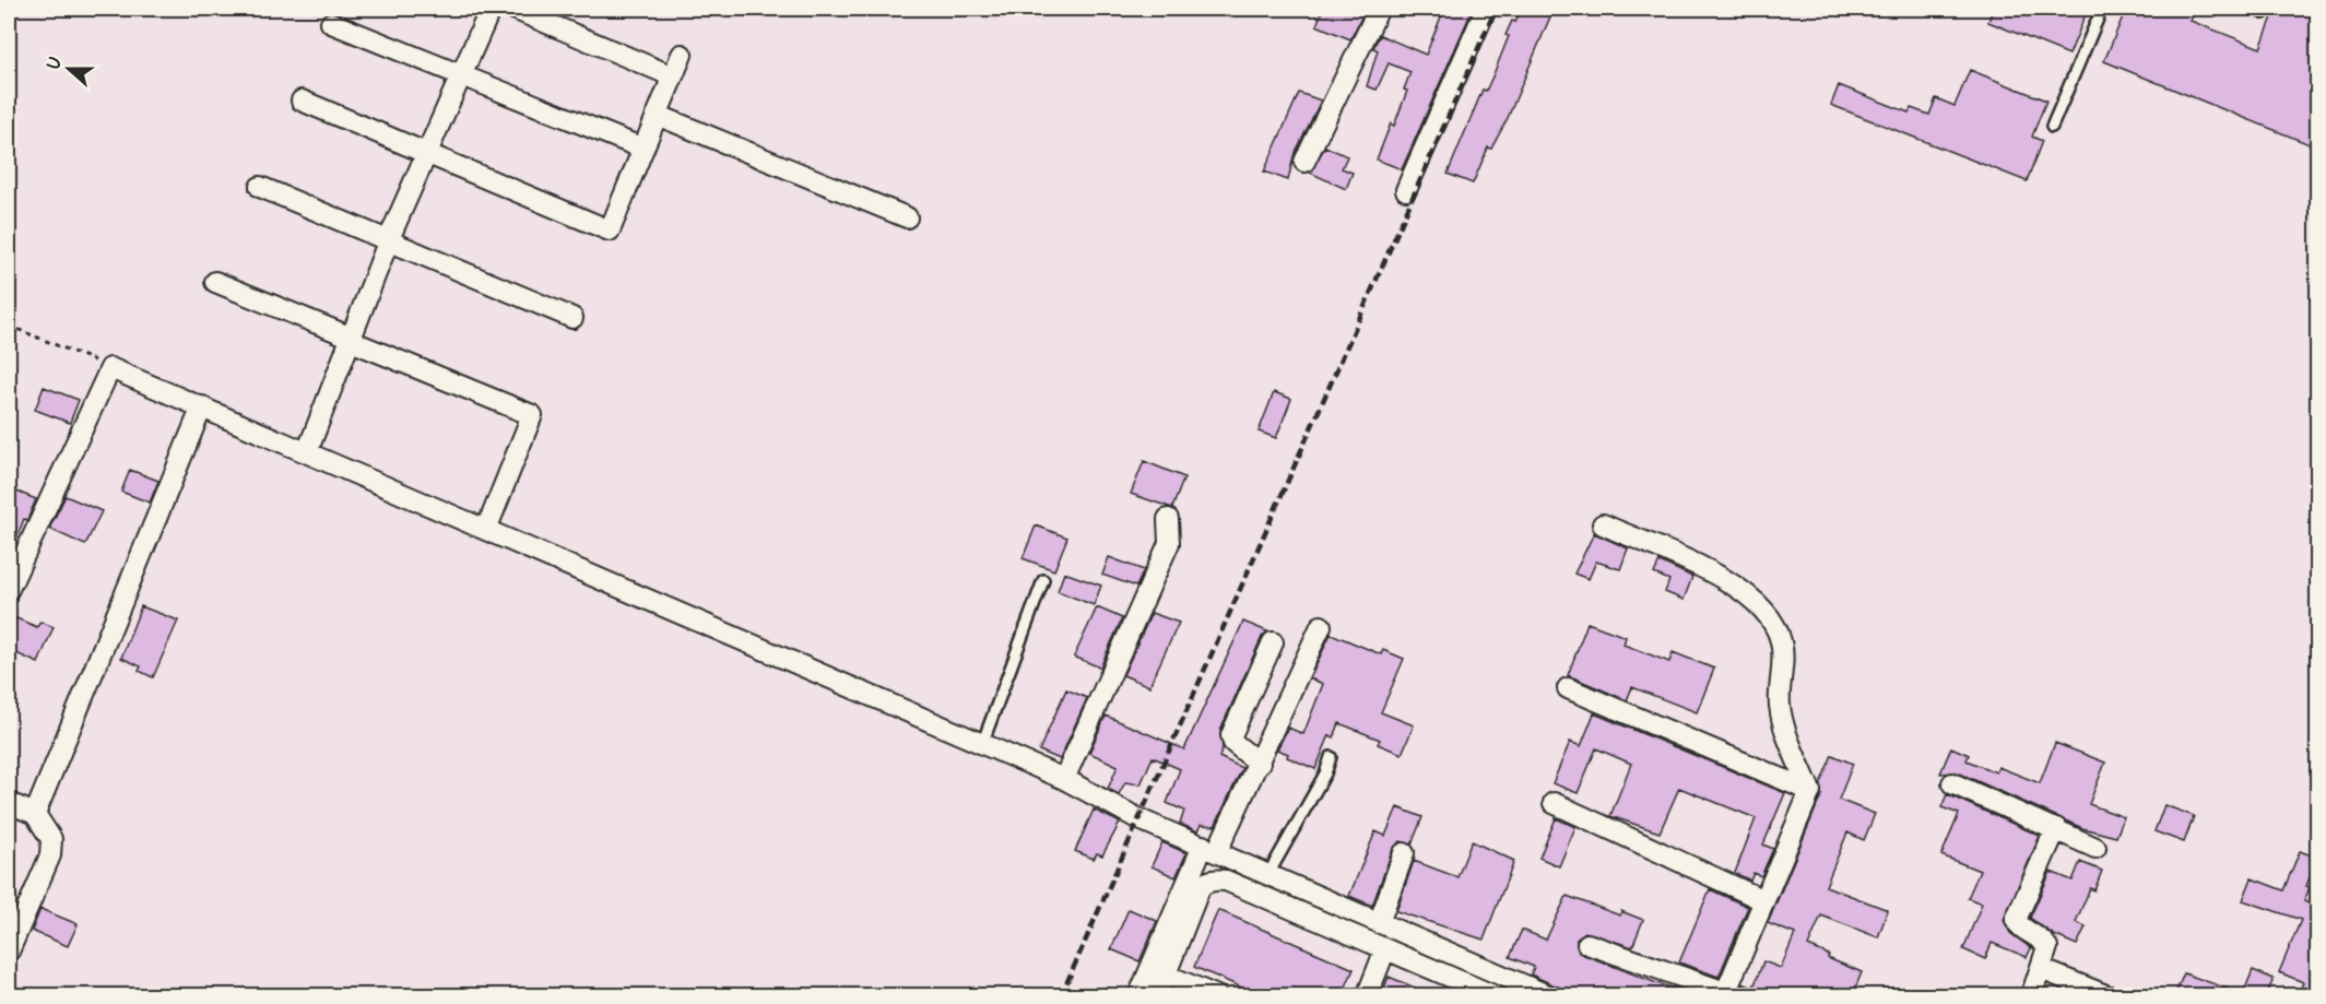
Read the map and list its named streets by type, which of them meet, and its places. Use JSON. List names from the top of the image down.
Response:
{
  "north": "left"
}
